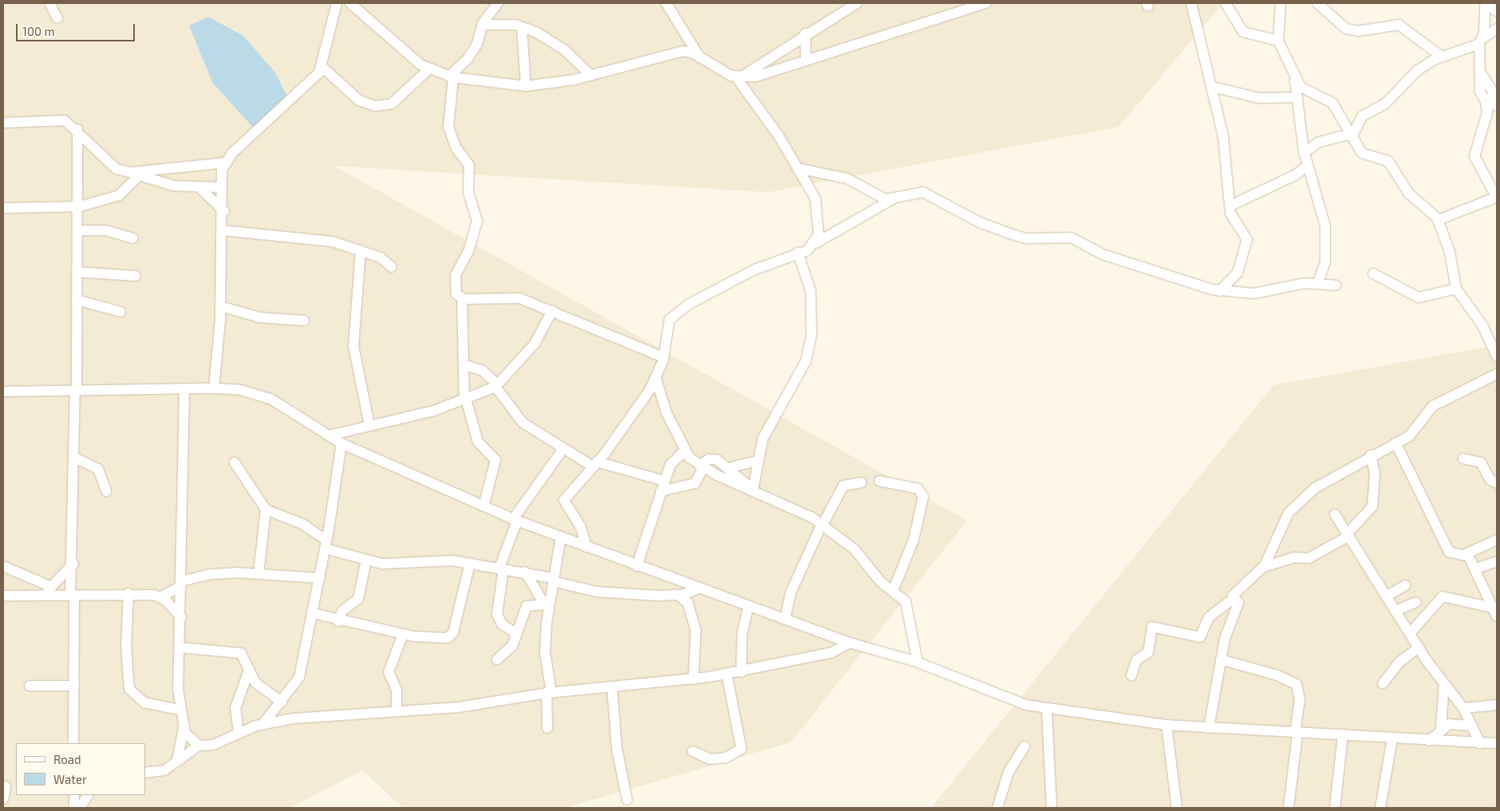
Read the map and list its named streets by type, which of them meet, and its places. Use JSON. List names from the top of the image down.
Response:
{
  "legend": ["Road", "Water"],
  "scale_bar": "100 m"
}
